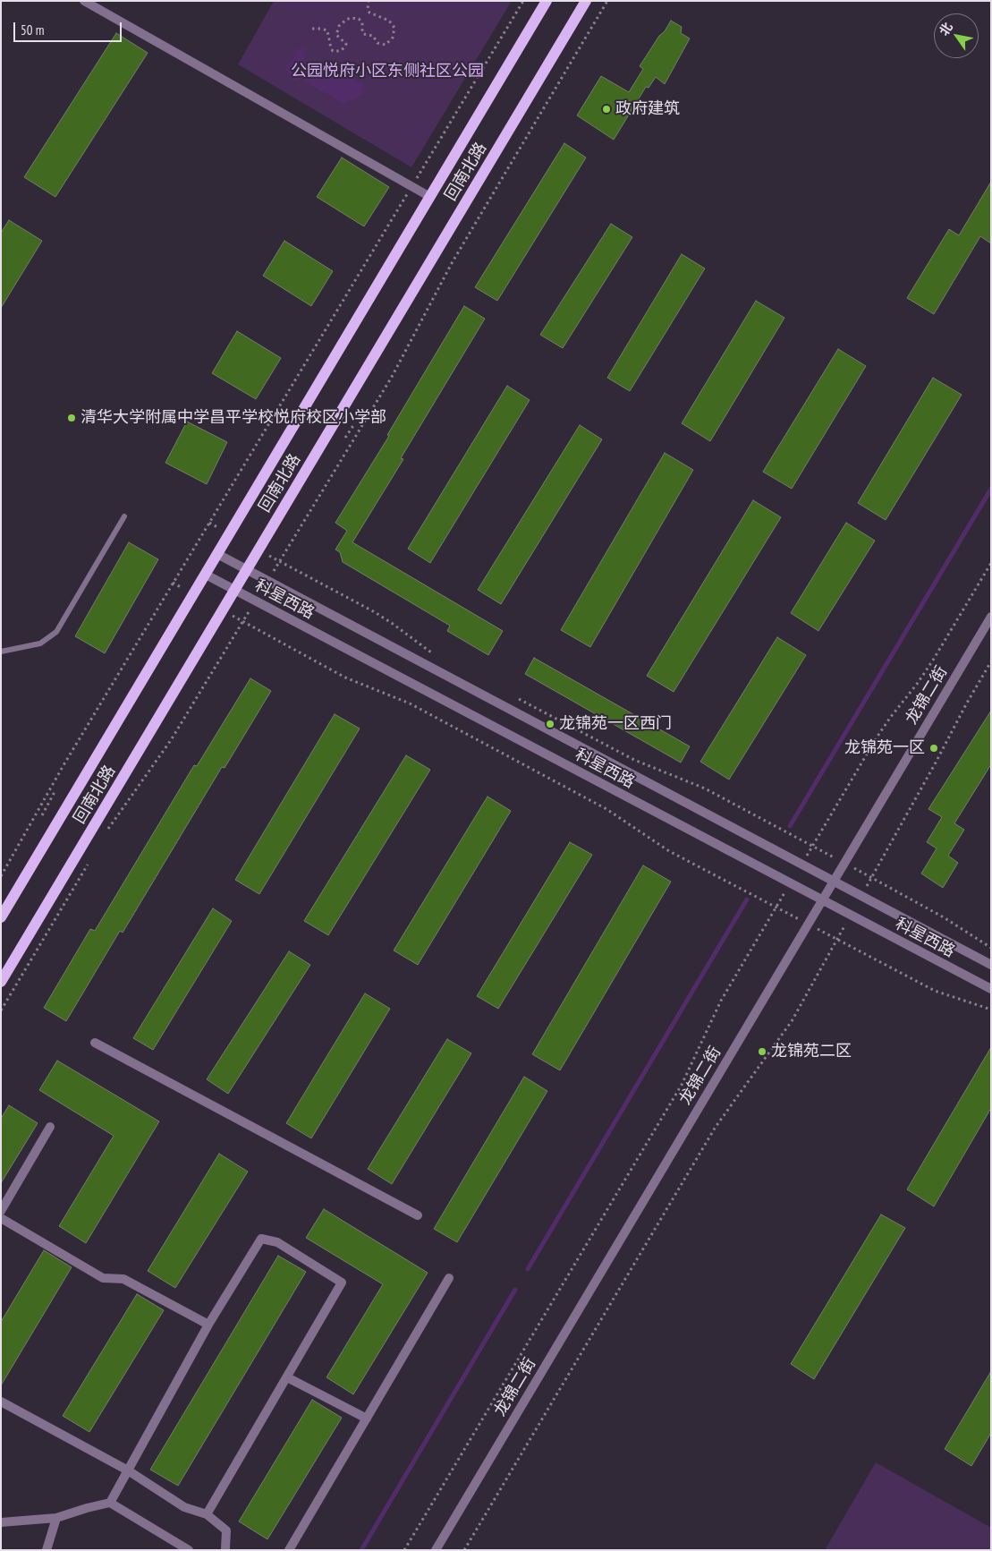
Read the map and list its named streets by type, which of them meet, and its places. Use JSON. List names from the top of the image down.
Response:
{
  "streets": {
    "main road": ["回南北路"],
    "street": ["科星西路", "龙锦二街"]
  },
  "crossings": [
    ["回南北路", "科星西路"],
    ["科星西路", "龙锦二街"]
  ],
  "parks": ["公园悦府小区东侧社区公园"],
  "places": [
    "政府建筑",
    "清华大学附属中学昌平学校悦府校区小学部",
    "龙锦苑一区西门",
    "龙锦苑一区",
    "龙锦苑二区"
  ],
  "scale_bar": "50 m",
  "north": "top left"
}
